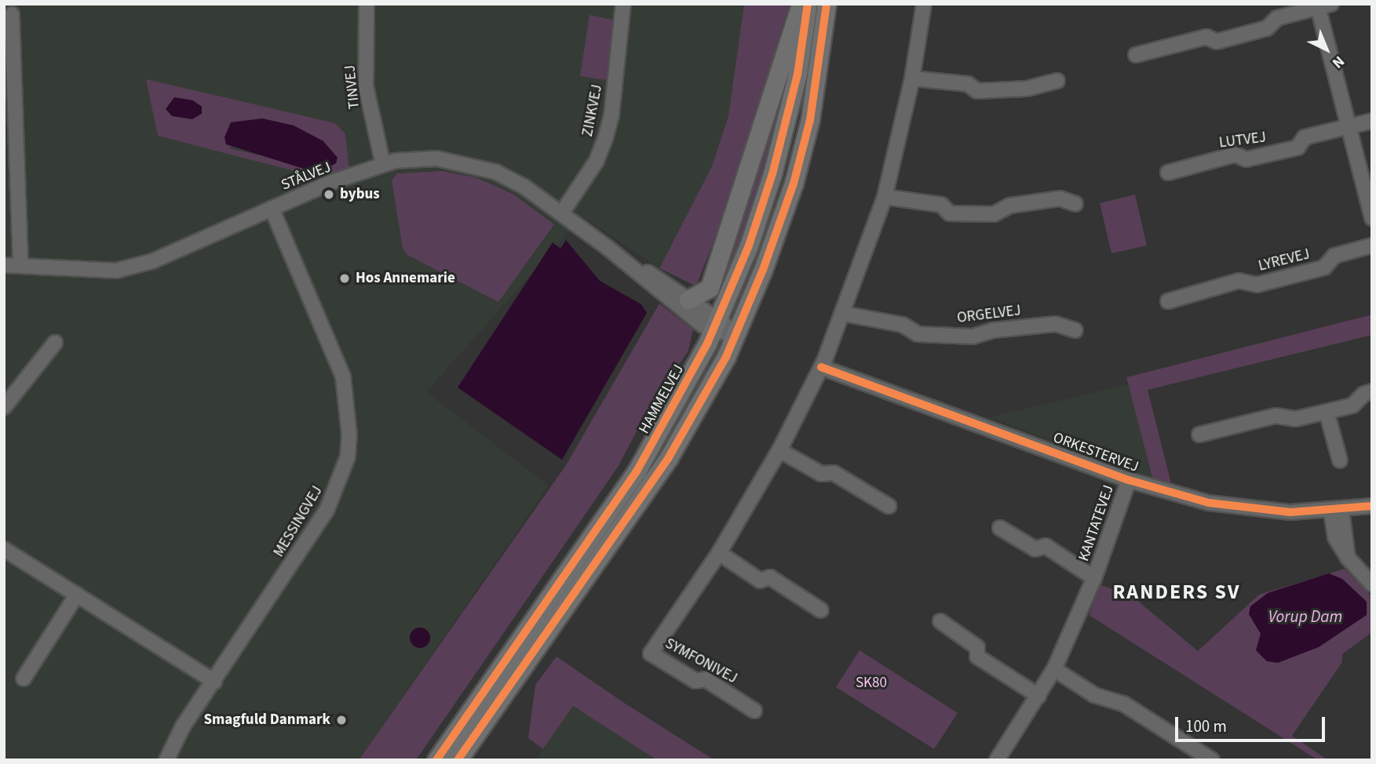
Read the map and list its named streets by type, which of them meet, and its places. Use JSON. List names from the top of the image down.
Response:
{
  "streets": {
    "main road": ["HAMMELVEJ"],
    "street": [
      "TINVEJ",
      "ZINKVEJ",
      "LUTVEJ",
      "STÅLVEJ",
      "LYREVEJ",
      "ORGELVEJ",
      "ORKESTERVEJ",
      "MESSINGVEJ",
      "KANTATEVEJ",
      "SYMFONIVEJ"
    ]
  },
  "crossings": [
    ["TINVEJ", "STÅLVEJ"],
    ["ZINKVEJ", "STÅLVEJ"],
    ["STÅLVEJ", "HAMMELVEJ"],
    ["STÅLVEJ", "MESSINGVEJ"],
    ["ORKESTERVEJ", "KANTATEVEJ"],
    ["ORKESTERVEJ", "SYMFONIVEJ"]
  ],
  "districts": ["RANDERS SV"],
  "water": ["Vorup Dam"],
  "parks": ["SK80"],
  "places": ["bybus", "Hos Annemarie", "Smagfuld Danmark"],
  "scale_bar": "100 m",
  "north": "bottom right"
}
